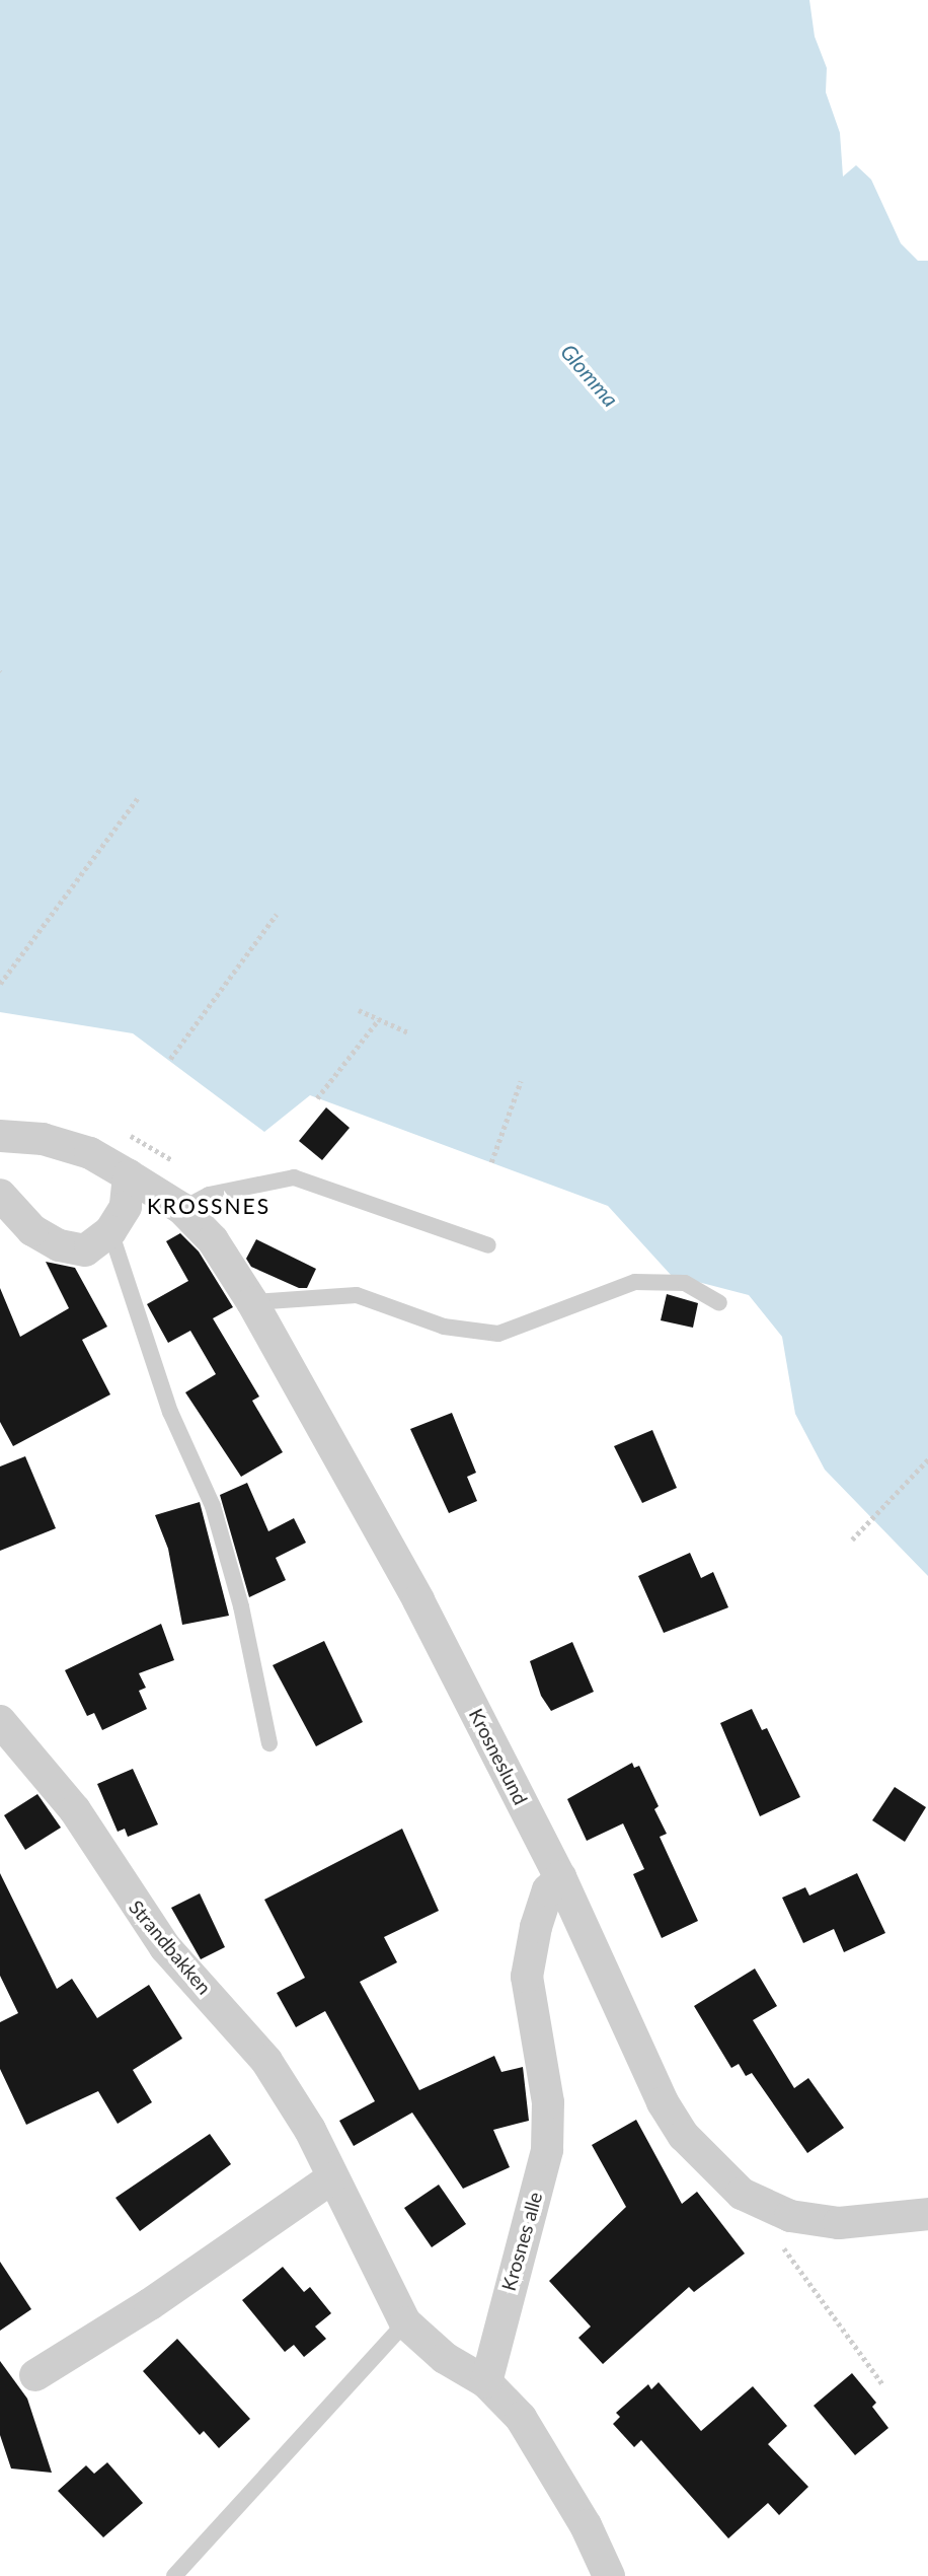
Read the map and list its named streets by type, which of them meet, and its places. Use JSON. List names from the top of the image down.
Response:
{
  "streets": {
    "street": ["Krosneslund", "Strandbakken", "Krosnes alle"]
  },
  "crossings": [
    ["Krosneslund", "Krosnes alle"],
    ["Strandbakken", "Krosnes alle"]
  ],
  "districts": ["KROSSNES"],
  "water": ["Glomma"]
}
